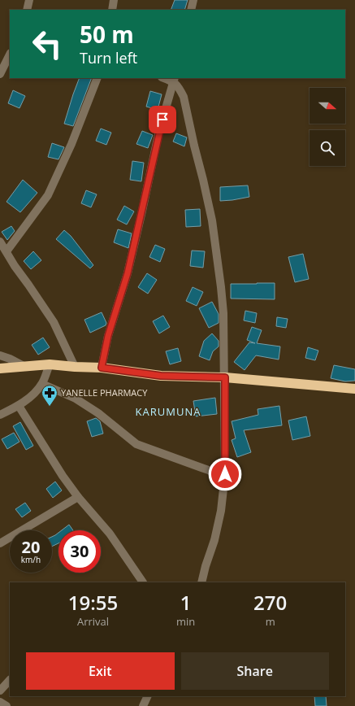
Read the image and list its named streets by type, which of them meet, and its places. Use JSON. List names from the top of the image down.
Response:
{
  "districts": ["KARUMUNA"],
  "places": {
    "pharmacy": ["YANELLE PHARMACY"]
  },
  "north": "right",
  "page": {
    "turn": ["50 m", "Turn left"],
    "speed": "20 km/h",
    "limit": "30",
    "eta": [
      "19:55",
      "Arrival",
      "1",
      "min",
      "270",
      "m"
    ],
    "buttons": ["Exit", "Share"]
  }
}
